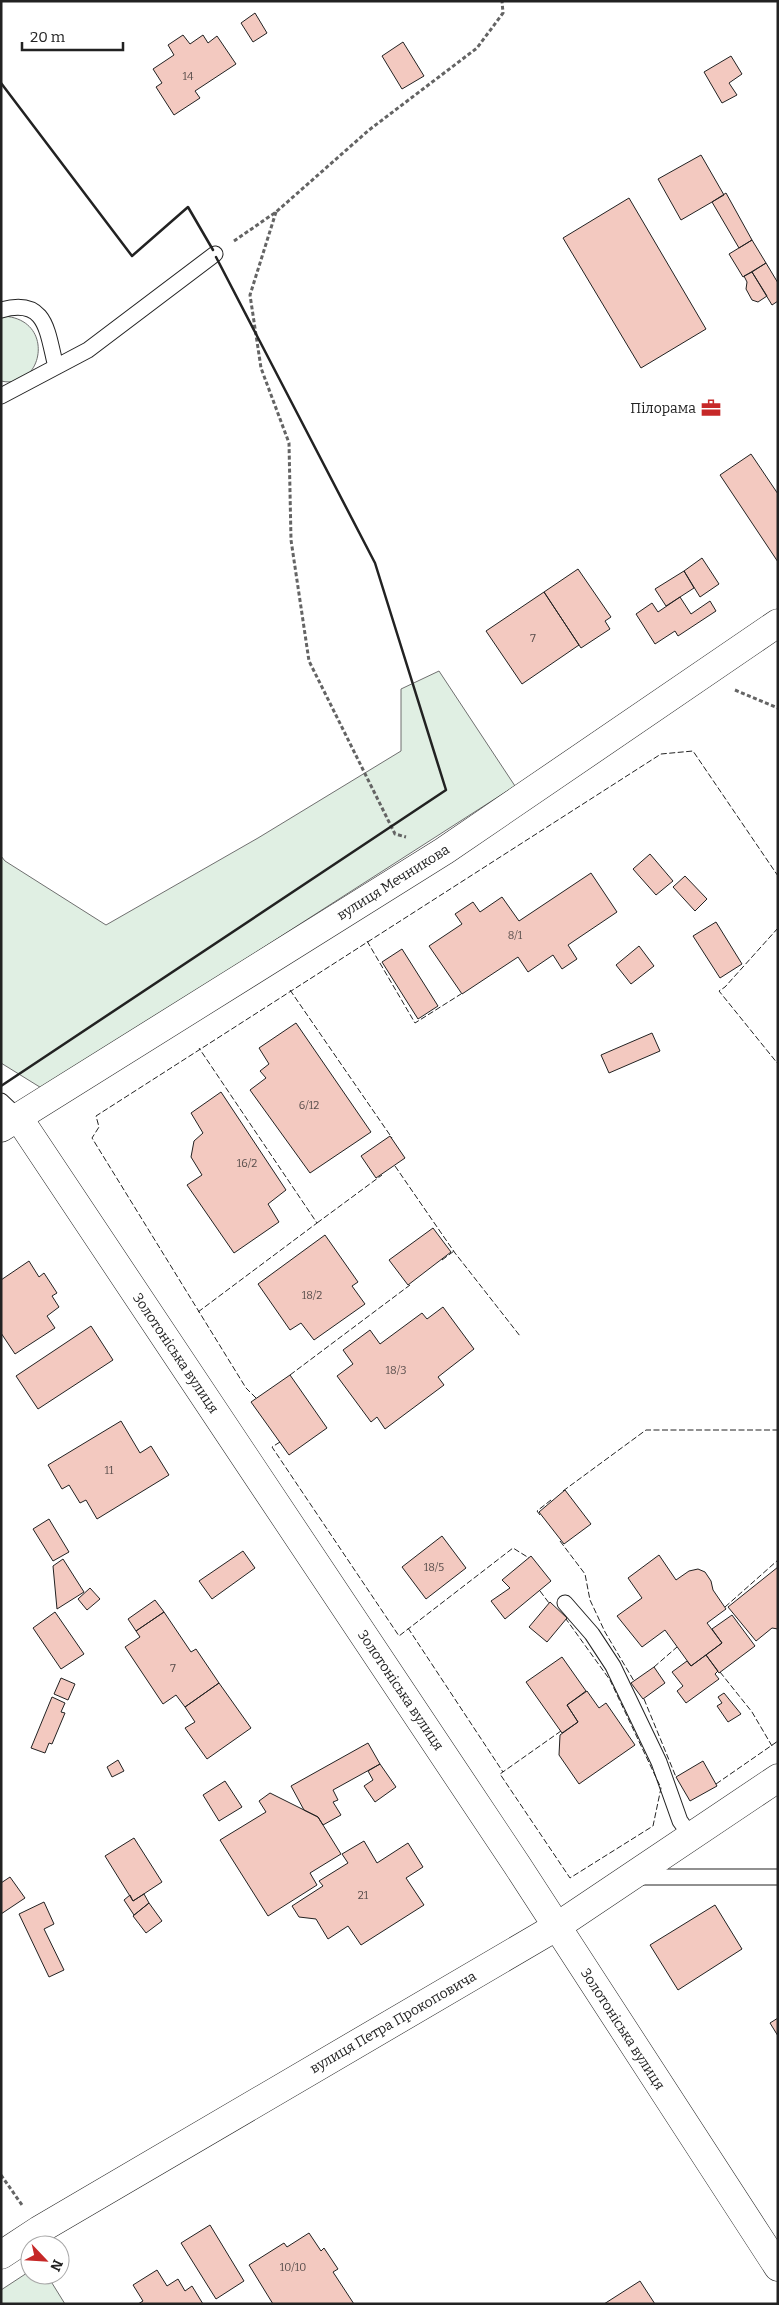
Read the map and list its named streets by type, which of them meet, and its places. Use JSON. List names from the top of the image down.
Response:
{
  "streets": {
    "street": ["вулиця Мечникова", "Золотоніська вулиця", "вулиця Петра Прокоповича"]
  },
  "crossings": [
    ["вулиця Мечникова", "Золотоніська вулиця"],
    ["Золотоніська вулиця", "вулиця Петра Прокоповича"]
  ],
  "places": {
    "office": ["Пілорама"]
  },
  "house_numbers": [
    "14",
    "7",
    "8/1",
    "6/12",
    "16/2",
    "18/2",
    "18/3",
    "11",
    "18/5",
    "7",
    "21",
    "10/10"
  ],
  "scale_bar": "20 m",
  "north": "bottom right"
}
